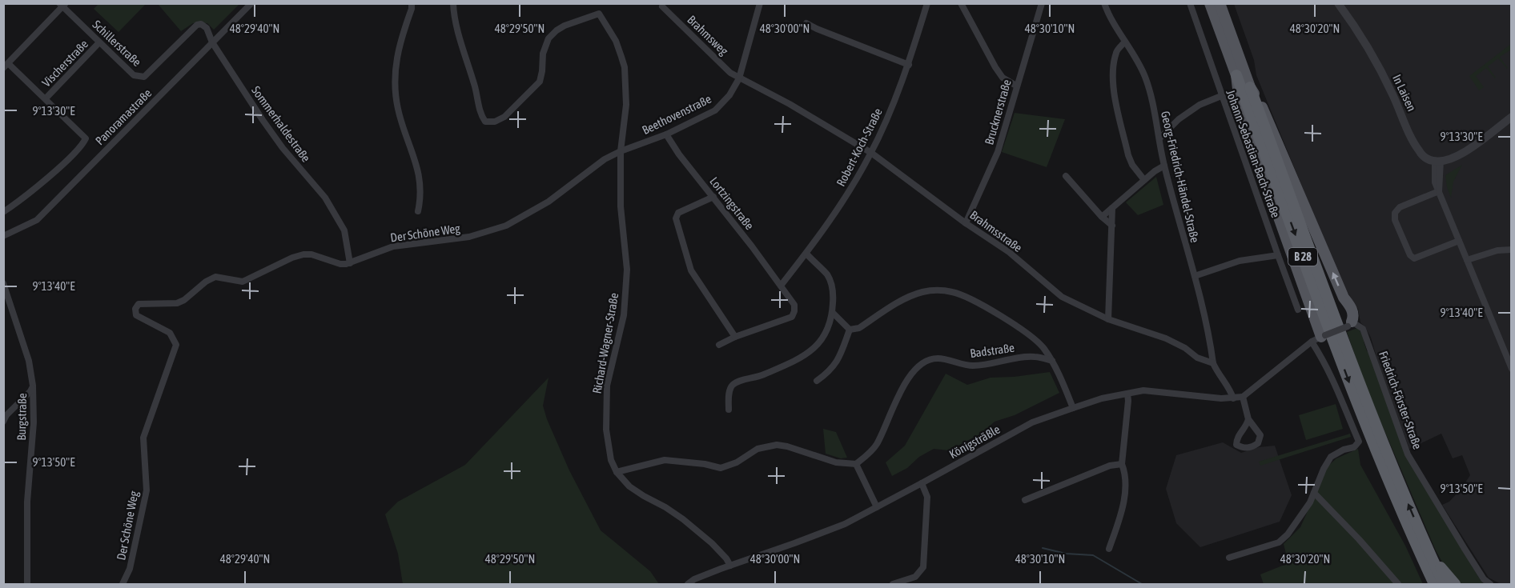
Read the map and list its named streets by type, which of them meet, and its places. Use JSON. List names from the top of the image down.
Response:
{
  "streets": {
    "highway": ["B 28"],
    "street": [
      "Brahmsweg",
      "Schillerstraße",
      "Vischerstraße",
      "In Laisen",
      "Brucknerstraße",
      "Beethovenstraße",
      "Panoramastraße",
      "Sommerhaldestraße",
      "Robert-Koch-Straße",
      "Johann-Sebastian-Bach-Straße",
      "Georg-Friedrich-Händel-Straße",
      "Lortzingstraße",
      "Brahmsstraße",
      "Der Schöne Weg",
      "Richard-Wagner-Straße",
      "Badstraße",
      "Friedrich-Förster-Straße",
      "Burgstraße",
      "Königsträßle"
    ]
  },
  "crossings": [
    ["Brahmsweg", "Beethovenstraße"],
    ["Brahmsweg", "Brahmsstraße"],
    ["Schillerstraße", "Vischerstraße"],
    ["Schillerstraße", "Sommerhaldestraße"],
    ["Brucknerstraße", "Brahmsstraße"],
    ["Beethovenstraße", "Lortzingstraße"],
    ["Beethovenstraße", "Brahmsstraße"],
    ["Beethovenstraße", "Der Schöne Weg"],
    ["Beethovenstraße", "Richard-Wagner-Straße"],
    ["Panoramastraße", "Sommerhaldestraße"],
    ["Sommerhaldestraße", "Der Schöne Weg"],
    ["Robert-Koch-Straße", "Lortzingstraße"],
    ["Robert-Koch-Straße", "Brahmsstraße"],
    ["Georg-Friedrich-Händel-Straße", "Brahmsstraße"],
    ["Der Schöne Weg", "Richard-Wagner-Straße"],
    ["Richard-Wagner-Straße", "Königsträßle"],
    ["Friedrich-Förster-Straße", "Königsträßle"]
  ],
  "coordinates": [
    "48°29'40\"N",
    "48°29'50\"N",
    "48°30'00\"N",
    "48°30'10\"N",
    "48°30'20\"N",
    "9°13'30\"E",
    "9°13'40\"E",
    "9°13'50\"E"
  ]
}
